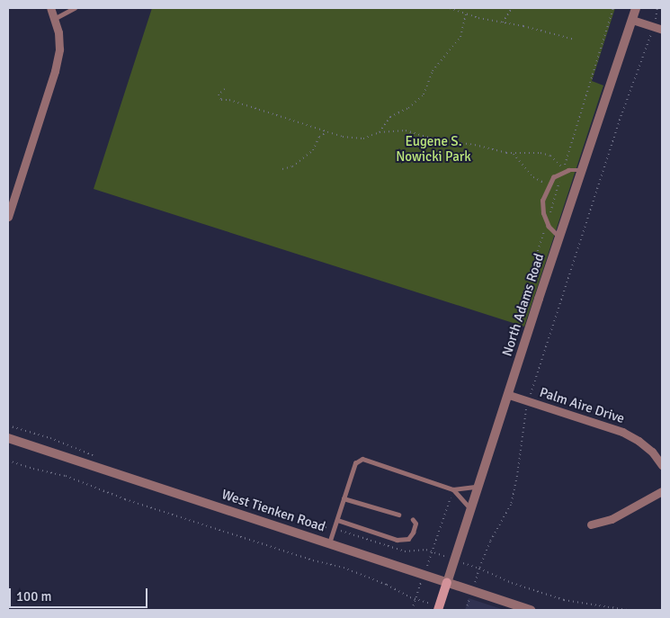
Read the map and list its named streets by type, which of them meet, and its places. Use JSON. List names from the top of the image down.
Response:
{
  "streets": {
    "main road": ["North Adams Road"],
    "street": ["Palm Aire Drive", "West Tienken Road"]
  },
  "crossings": [
    ["North Adams Road", "Palm Aire Drive"],
    ["North Adams Road", "West Tienken Road"]
  ],
  "parks": ["Eugene S. Nowicki Park"],
  "scale_bar": "100 m"
}
